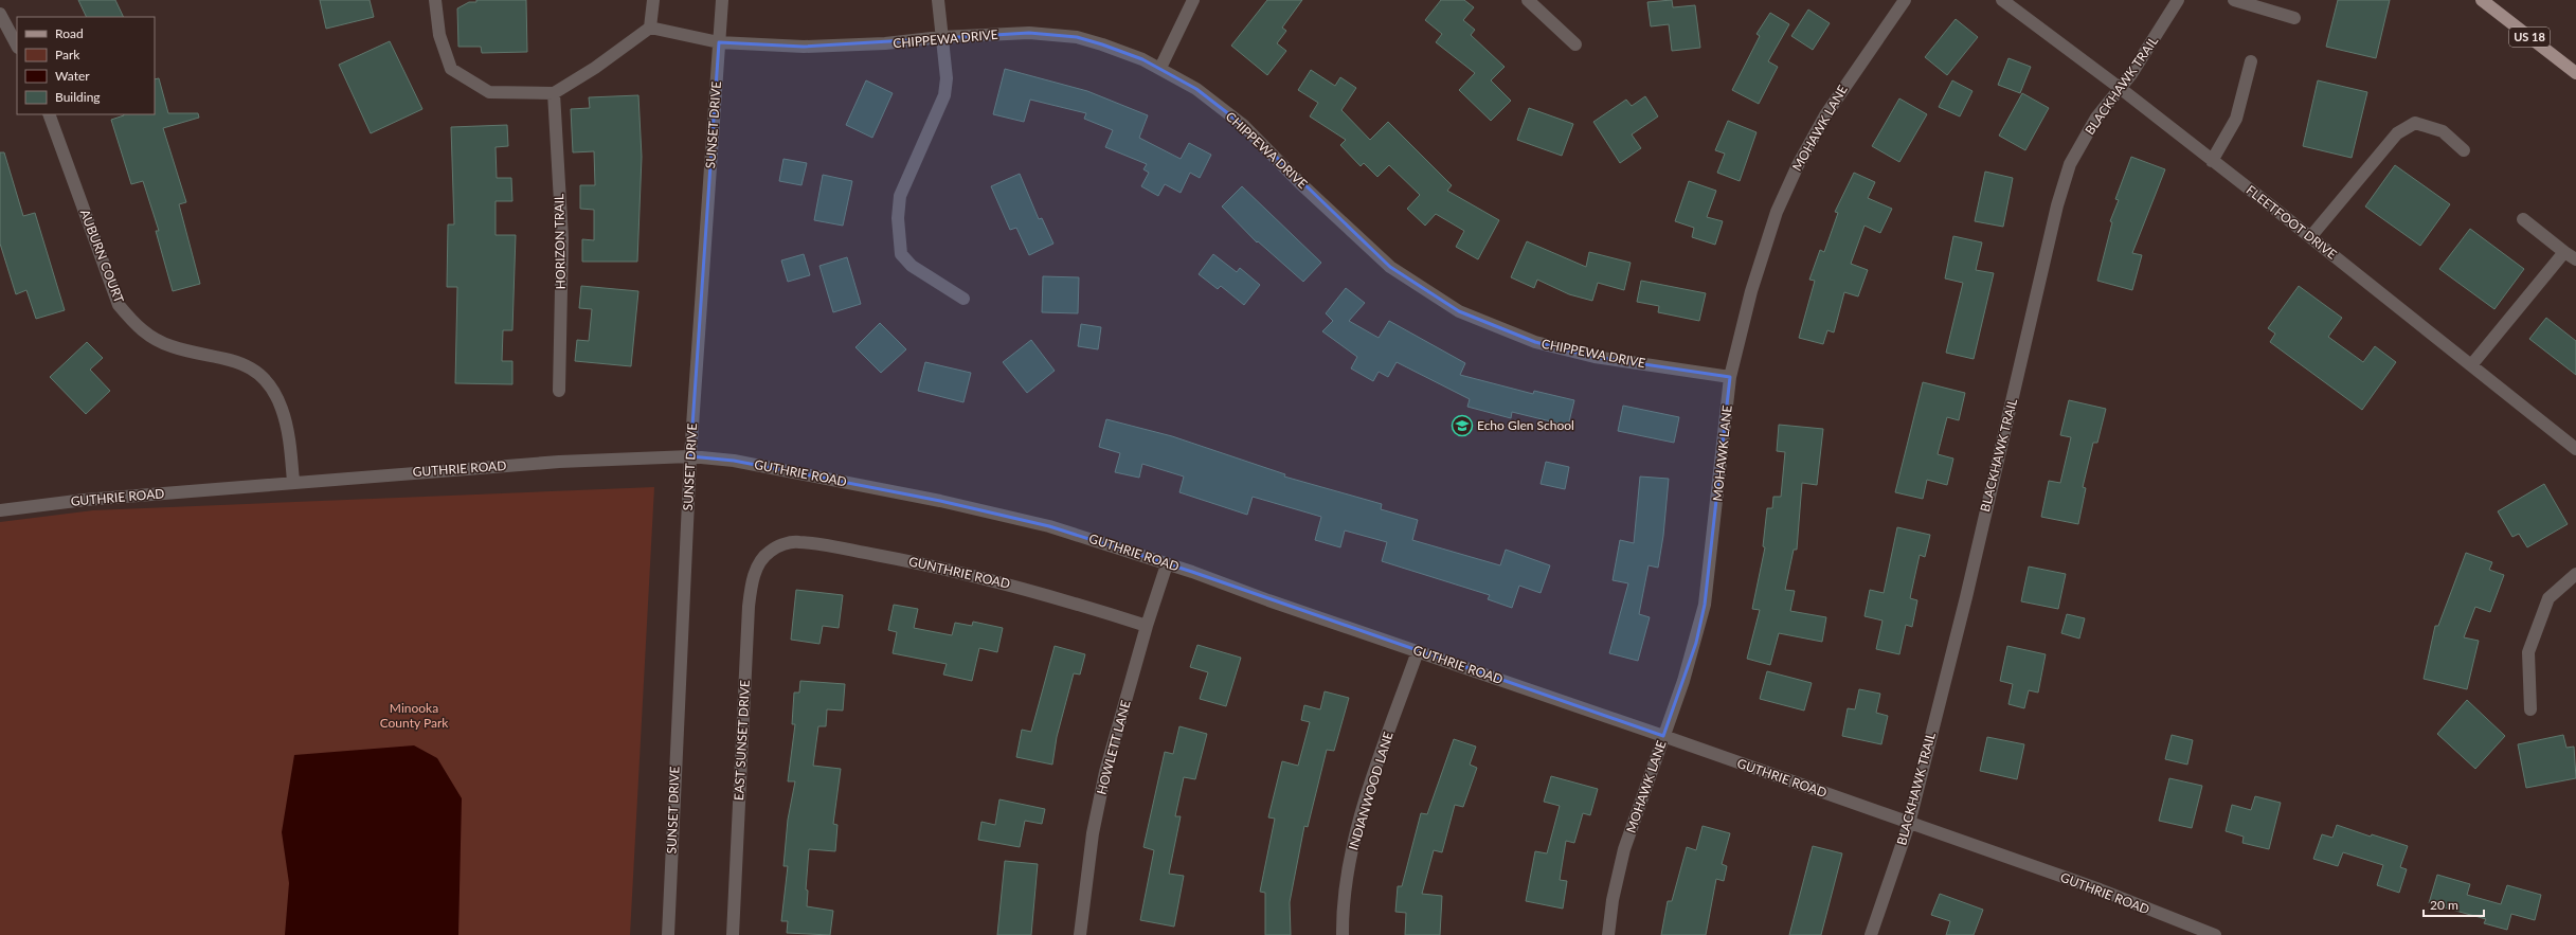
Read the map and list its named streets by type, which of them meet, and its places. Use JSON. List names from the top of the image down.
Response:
{
  "streets": {
    "main road": ["US 18"],
    "street": [
      "CHIPPEWA DRIVE",
      "BLACKHAWK TRAIL",
      "SUNSET DRIVE",
      "MOHAWK LANE",
      "FLEETFOOT DRIVE",
      "HORIZON TRAIL",
      "AUBURN COURT",
      "GUTHRIE ROAD",
      "GUNTHRIE ROAD",
      "EAST SUNSET DRIVE",
      "HOWLETT LANE",
      "INDIANWOOD LANE"
    ]
  },
  "crossings": [
    ["CHIPPEWA DRIVE", "SUNSET DRIVE"],
    ["CHIPPEWA DRIVE", "MOHAWK LANE"],
    ["BLACKHAWK TRAIL", "FLEETFOOT DRIVE"],
    ["BLACKHAWK TRAIL", "GUTHRIE ROAD"],
    ["SUNSET DRIVE", "GUTHRIE ROAD"],
    ["MOHAWK LANE", "GUTHRIE ROAD"],
    ["AUBURN COURT", "GUTHRIE ROAD"],
    ["GUTHRIE ROAD", "HOWLETT LANE"],
    ["GUTHRIE ROAD", "INDIANWOOD LANE"],
    ["GUNTHRIE ROAD", "EAST SUNSET DRIVE"],
    ["GUNTHRIE ROAD", "HOWLETT LANE"]
  ],
  "parks": ["Minooka County Park"],
  "places": {
    "school or university": ["Echo Glen School"]
  },
  "legend": [
    "Road",
    "Park",
    "Water",
    "Building"
  ],
  "scale_bar": "20 m"
}
